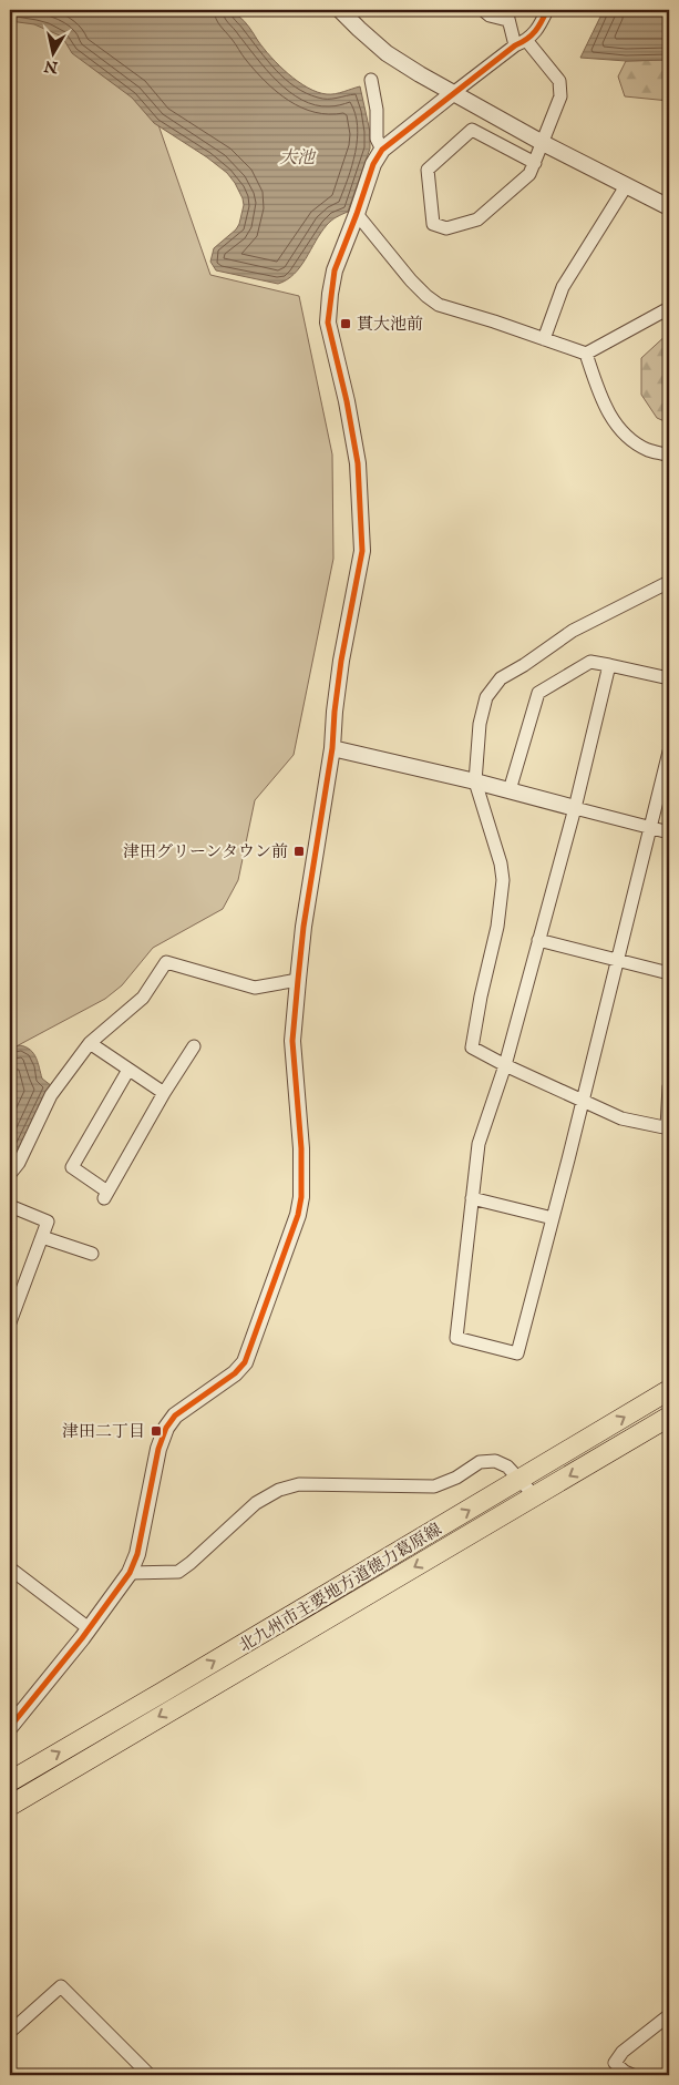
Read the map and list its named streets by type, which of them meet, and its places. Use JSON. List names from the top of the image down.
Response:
{
  "streets": {
    "main road": ["北九州市主要地方道徳力葛原線"]
  },
  "water": ["大池"],
  "places": {
    "transit": ["貫大池前", "津田グリーンタウン前", "津田二丁目"]
  },
  "north": "bottom"
}
